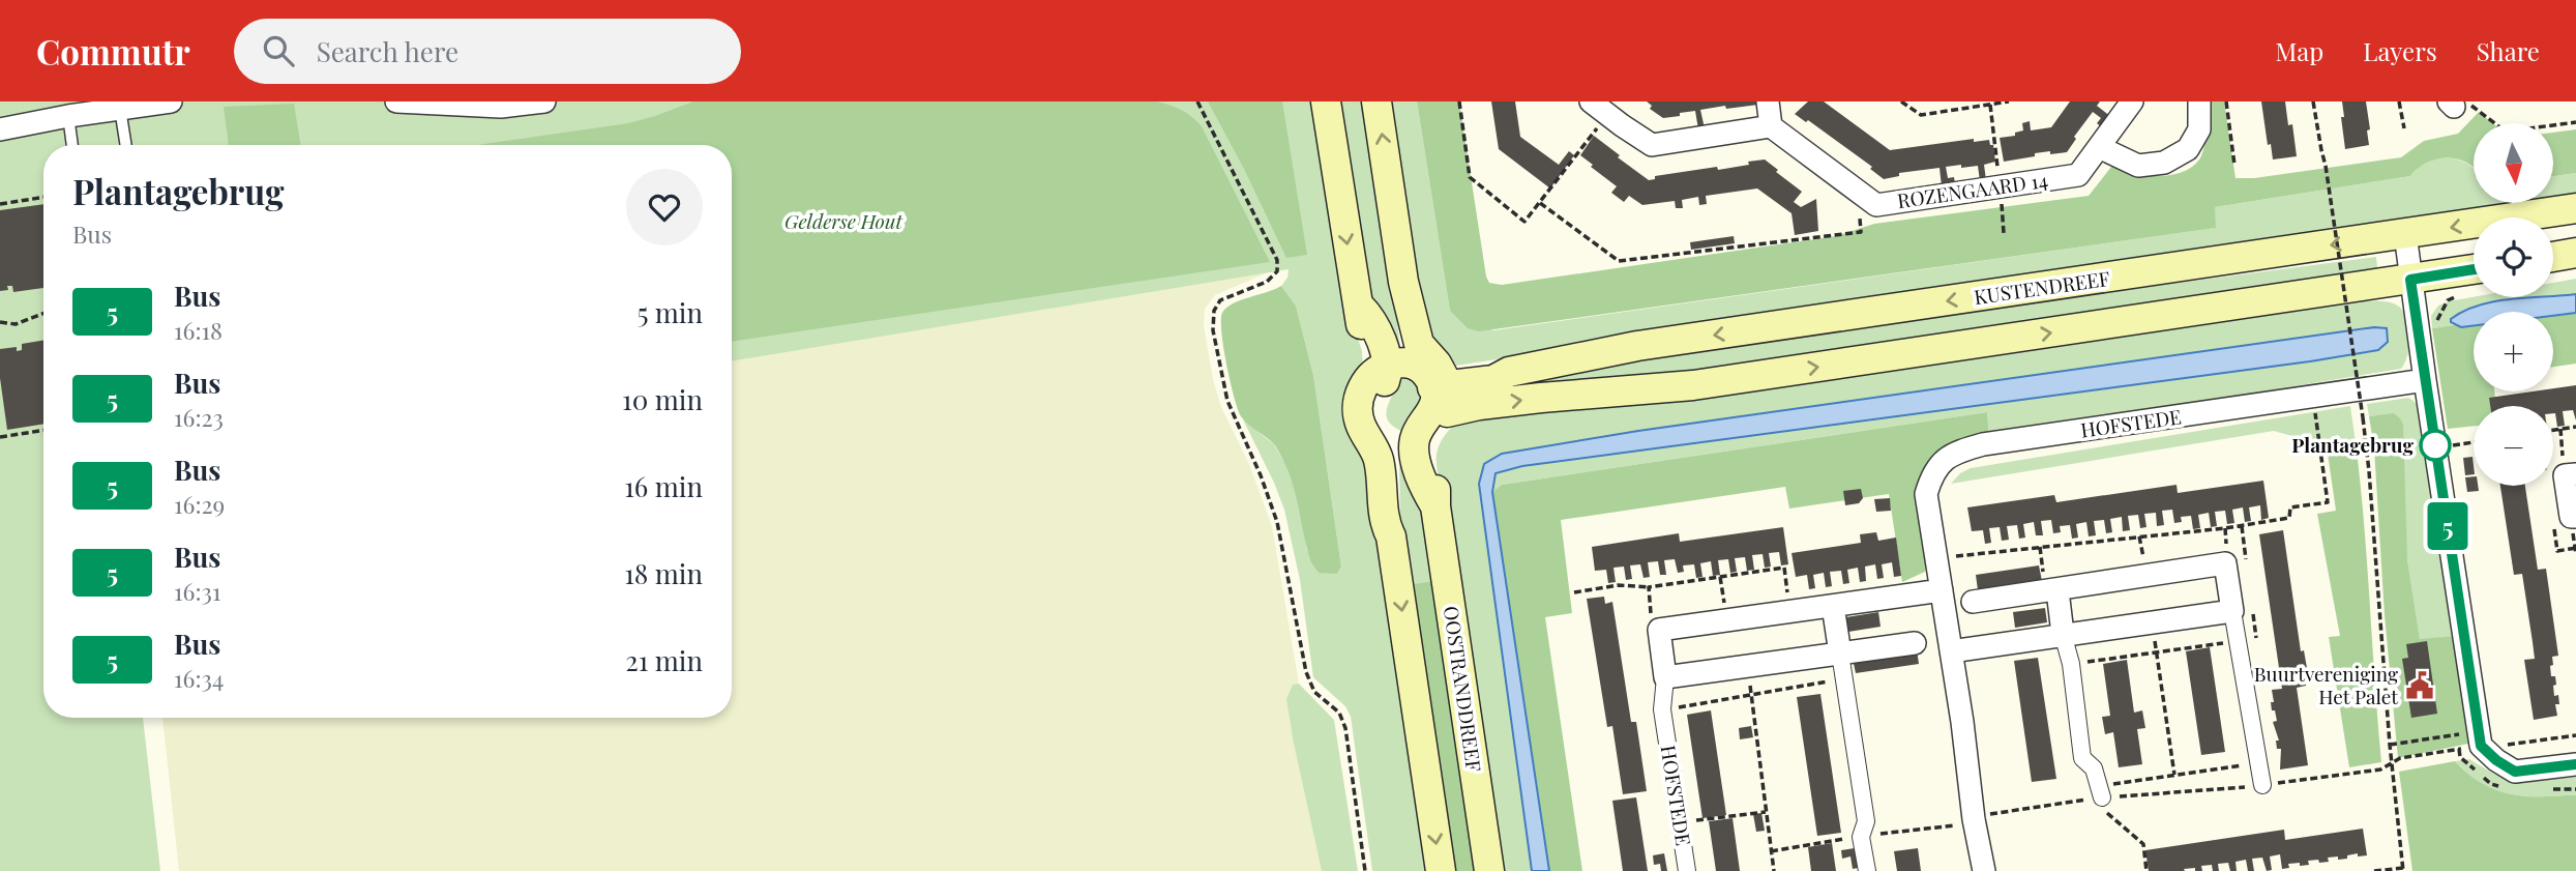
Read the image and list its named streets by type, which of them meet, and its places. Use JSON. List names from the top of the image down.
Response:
{
  "streets": {
    "main road": ["KUSTENDREEF", "OOSTRANDDREEF"],
    "street": ["ROZENGAARD 14", "HOFSTEDE"]
  },
  "crossings": [
    ["KUSTENDREEF", "OOSTRANDDREEF"]
  ],
  "parks": ["Gelderse Hout"],
  "places": {
    "other": ["Plantagebrug"],
    "public building": ["Buurtvereniging Het Palet"]
  },
  "lines": ["bus line 5"],
  "north": "bottom",
  "page": {
    "header": "Commutr",
    "search": "Search here",
    "nav": ["Map", "Layers", "Share"],
    "on_map": "5",
    "map_buttons": ["+", "−"],
    "heading": ["Plantagebrug", "Bus"],
    "list": [
      {
        "mark": "5",
        "name": "Bus",
        "note": "16:18",
        "value": "5 min"
      },
      {
        "mark": "5",
        "name": "Bus",
        "note": "16:23",
        "value": "10 min"
      },
      {
        "mark": "5",
        "name": "Bus",
        "note": "16:29",
        "value": "16 min"
      },
      {
        "mark": "5",
        "name": "Bus",
        "note": "16:31",
        "value": "18 min"
      },
      {
        "mark": "5",
        "name": "Bus",
        "note": "16:34",
        "value": "21 min"
      }
    ]
  }
}
